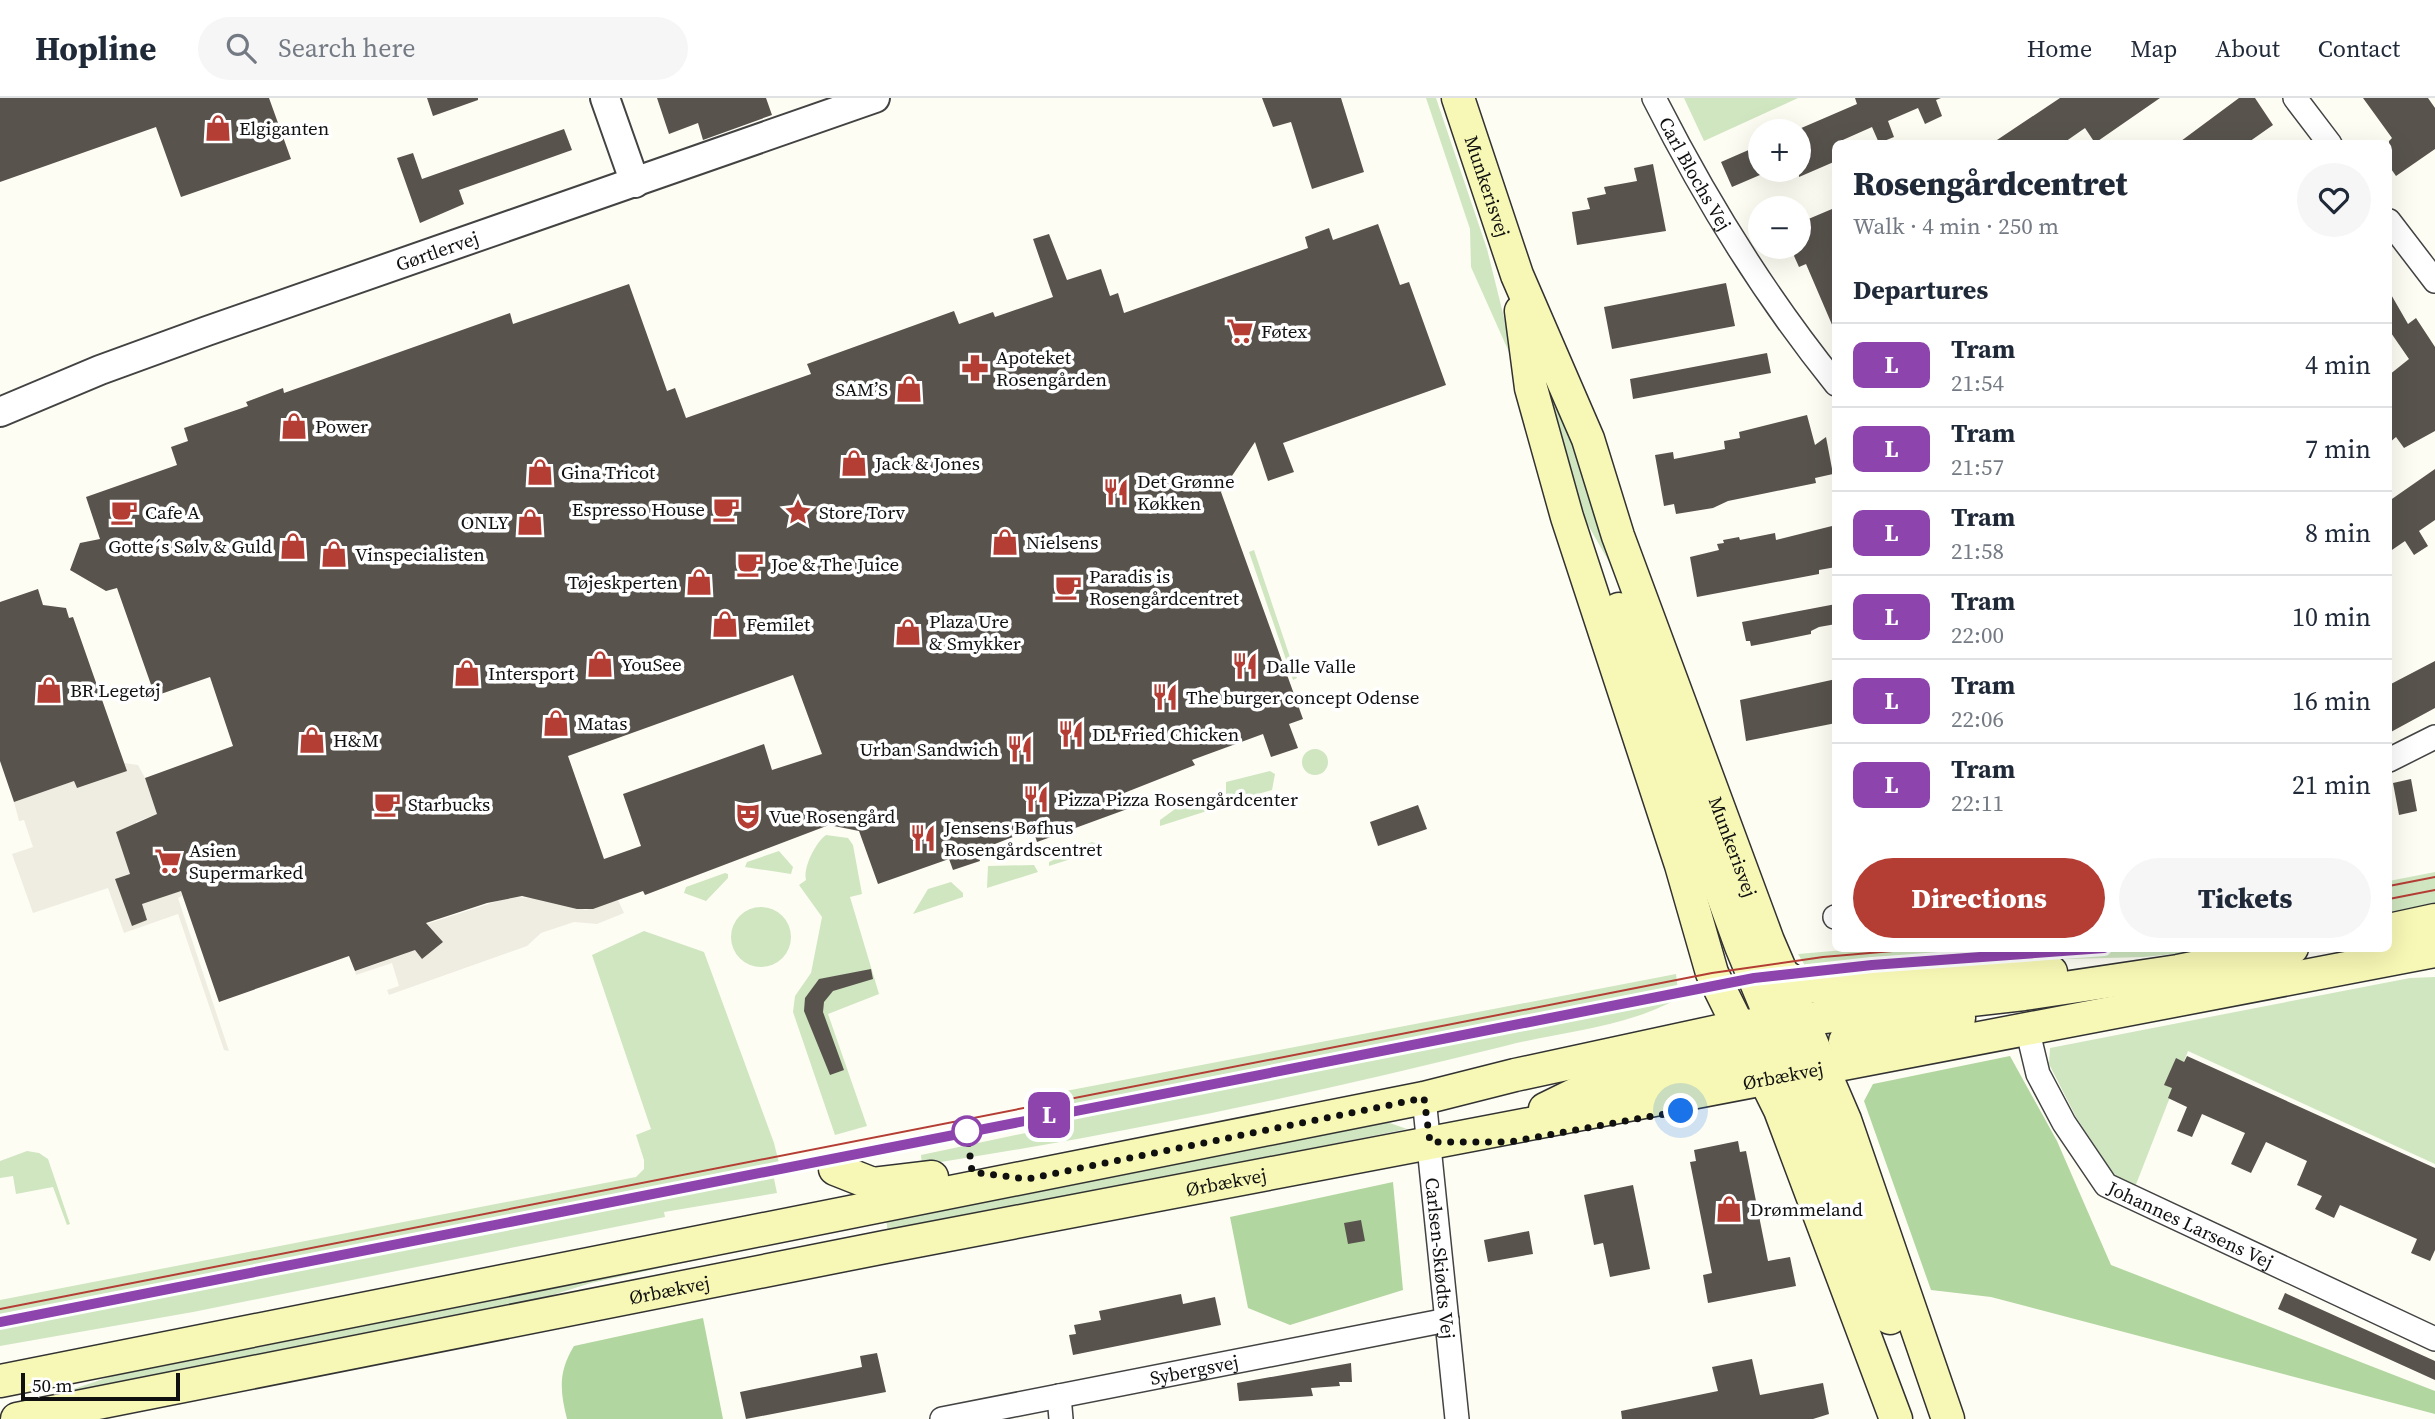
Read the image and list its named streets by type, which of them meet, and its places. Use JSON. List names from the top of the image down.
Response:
{
  "streets": {
    "main road": ["Munkerisvej", "Ørbækvej"],
    "street": [
      "Carl Blochs Vej",
      "Gørtlervej",
      "Johannes Larsens Vej",
      "Carlsen-Skiødts Vej",
      "Sybergsvej"
    ]
  },
  "crossings": [
    ["Munkerisvej", "Ørbækvej"],
    ["Ørbækvej", "Johannes Larsens Vej"],
    ["Ørbækvej", "Carlsen-Skiødts Vej"],
    ["Carlsen-Skiødts Vej", "Sybergsvej"]
  ],
  "places": {
    "shop": [
      "Elgiganten",
      "SAM’S",
      "Power",
      "Jack & Jones",
      "Gina Tricot",
      "ONLY",
      "Nielsens",
      "Gotte´s Sølv & Guld",
      "Vinspecialisten",
      "Tøjeskperten",
      "Femilet",
      "Plaza Ure & Smykker",
      "YouSee",
      "Intersport",
      "BR Legetøj",
      "Matas",
      "H&M",
      "Drømmeland"
    ],
    "supermarket": ["Føtex", "Asien Supermarked"],
    "pharmacy": ["Apoteket Rosengården"],
    "restaurant": [
      "Det Grønne Køkken",
      "Dalle Valle",
      "The burger concept Odense",
      "DL Fried Chicken",
      "Urban Sandwich",
      "Pizza Pizza Rosengårdcenter",
      "Jensens Bøfhus Rosengårdscentret"
    ],
    "cafe": [
      "Espresso House",
      "Cafe A",
      "Joe & The Juice",
      "Paradis is Rosengårdcentret",
      "Starbucks"
    ],
    "place": ["Store Torv"],
    "theatre": ["Vue Rosengård"]
  },
  "lines": ["tram line L"],
  "scale_bar": "50 m",
  "page": {
    "header": "Hopline",
    "search": "Search here",
    "nav": [
      "Home",
      "Map",
      "About",
      "Contact"
    ],
    "on_map": "L",
    "map_buttons": ["+", "−"],
    "heading": [
      ["Rosengårdcentret", "Walk · 4 min · 250 m"],
      "Departures"
    ],
    "list": [
      {
        "mark": "L",
        "name": "Tram",
        "note": "21:54",
        "value": "4 min"
      },
      {
        "mark": "L",
        "name": "Tram",
        "note": "21:57",
        "value": "7 min"
      },
      {
        "mark": "L",
        "name": "Tram",
        "note": "21:58",
        "value": "8 min"
      },
      {
        "mark": "L",
        "name": "Tram",
        "note": "22:00",
        "value": "10 min"
      },
      {
        "mark": "L",
        "name": "Tram",
        "note": "22:06",
        "value": "16 min"
      },
      {
        "mark": "L",
        "name": "Tram",
        "note": "22:11",
        "value": "21 min"
      }
    ],
    "buttons": ["Directions", "Tickets"],
    "scale": "50 m"
  }
}
